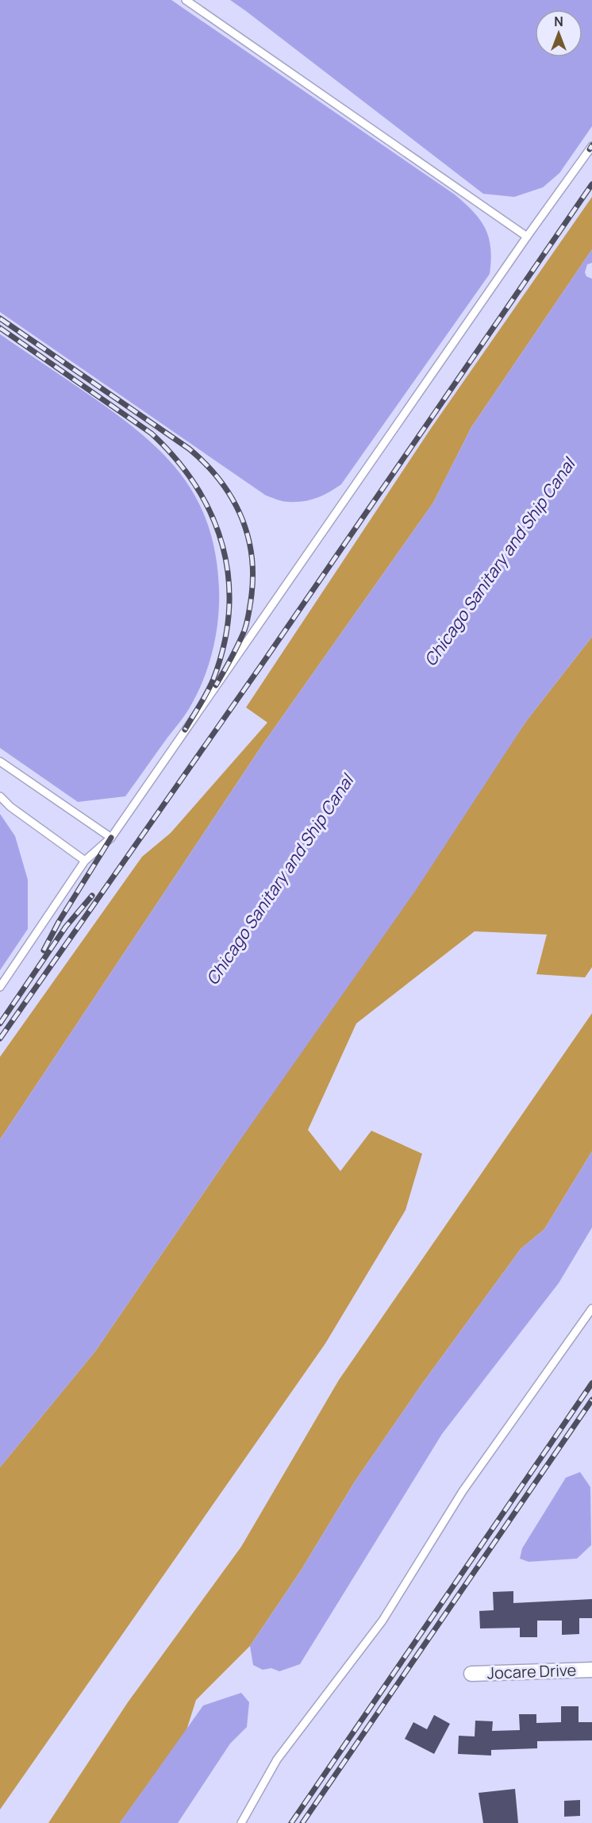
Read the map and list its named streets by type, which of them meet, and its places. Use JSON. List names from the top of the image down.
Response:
{
  "streets": {
    "street": ["Jocare Drive"]
  },
  "water": ["Chicago Sanitary and Ship Canal"],
  "north": "top"
}
